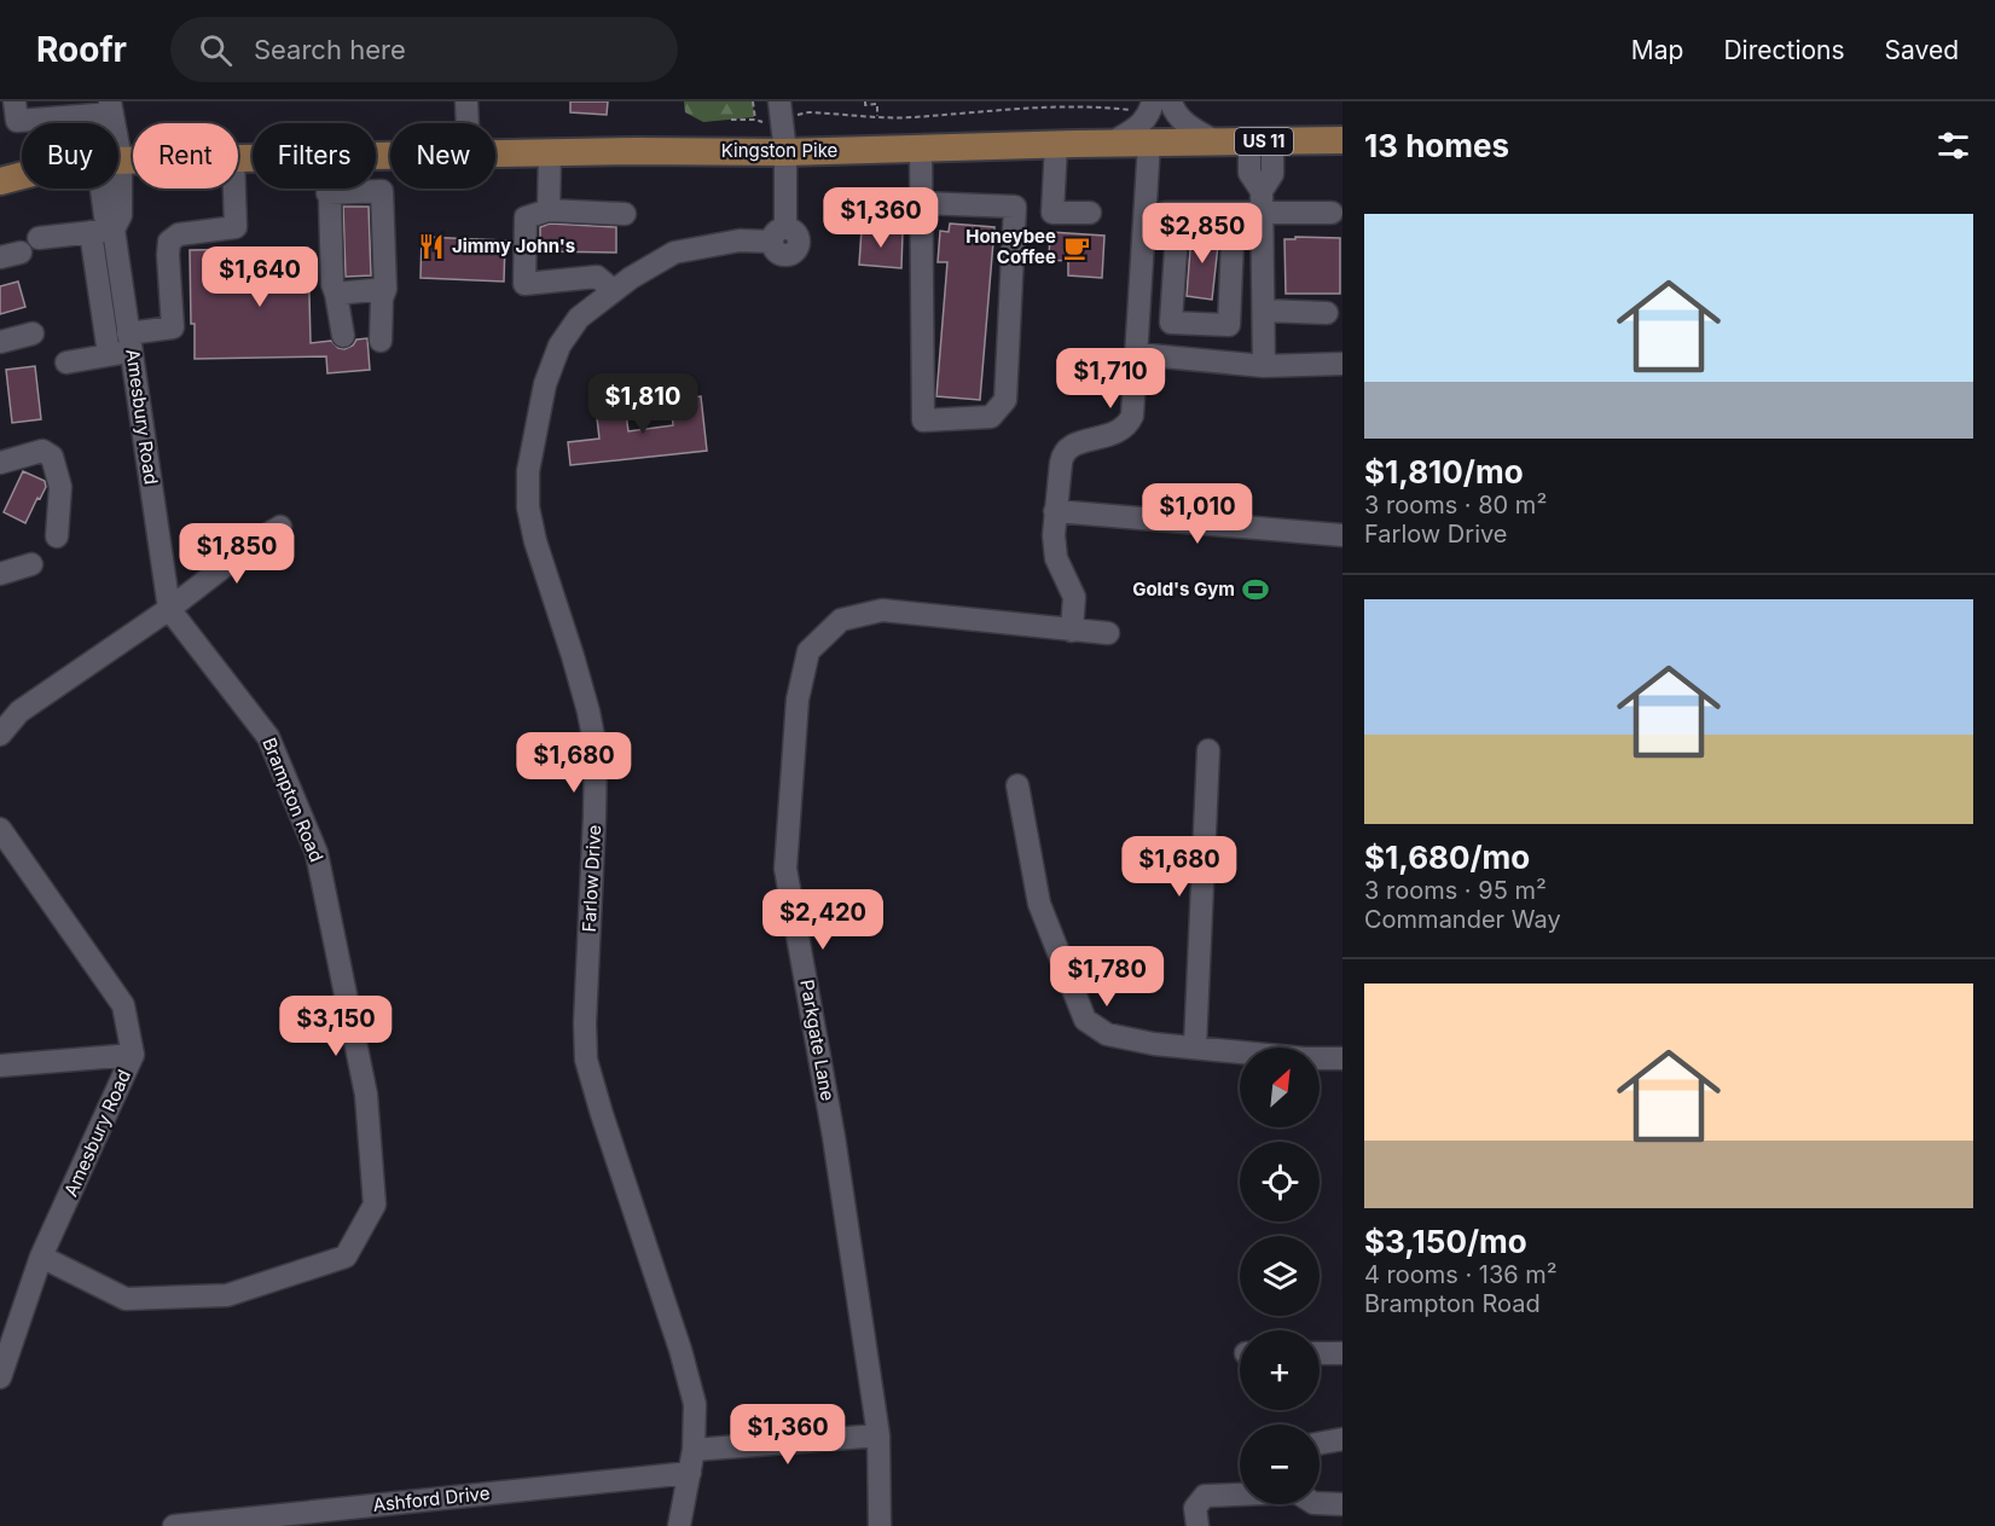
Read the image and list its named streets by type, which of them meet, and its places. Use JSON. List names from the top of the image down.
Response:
{
  "streets": {
    "main road": ["US 11", "Kingston Pike"],
    "street": [
      "Amesbury Road",
      "Brampton Road",
      "Farlow Drive",
      "Parkgate Lane",
      "Ashford Drive"
    ]
  },
  "crossings": [
    ["Kingston Pike", "Farlow Drive"],
    ["Amesbury Road", "Brampton Road"],
    ["Farlow Drive", "Ashford Drive"]
  ],
  "places": {
    "restaurant": ["Jimmy John's"],
    "cafe": ["Honeybee Coffee"],
    "sports": ["Gold's Gym"]
  },
  "north": "top right",
  "page": {
    "header": "Roofr",
    "search": "Search here",
    "nav": ["Map", "Directions", "Saved"],
    "heading": "13 homes",
    "chip": [
      "Buy",
      "Rent",
      "Filters",
      "New"
    ],
    "price": [
      "$1,360",
      "$2,850",
      "$1,640",
      "$1,710",
      "$1,810",
      "$1,010",
      "$1,850",
      "$1,680",
      "$1,680",
      "$2,420",
      "$1,780",
      "$3,150",
      "$1,360"
    ],
    "list": [
      {
        "name": "$1,810/mo",
        "note": "3 rooms · 80 m² · Farlow Drive"
      },
      {
        "name": "$1,680/mo",
        "note": "3 rooms · 95 m² · Commander Way"
      },
      {
        "name": "$3,150/mo",
        "note": "4 rooms · 136 m² · Brampton Road"
      }
    ],
    "map_buttons": ["+", "−"]
  }
}
